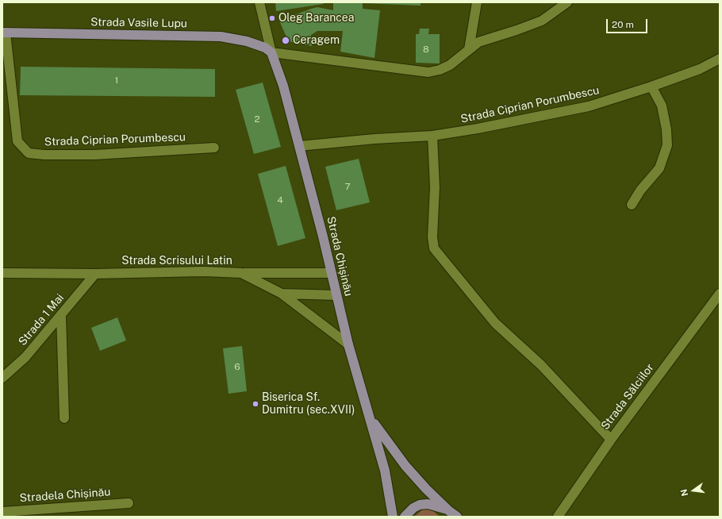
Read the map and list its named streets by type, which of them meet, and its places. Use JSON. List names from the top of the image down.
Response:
{
  "streets": {
    "main road": ["Strada Vasile Lupu", "Strada Chișinău"],
    "street": [
      "Strada Ciprian Porumbescu",
      "Strada Scrisului Latin",
      "Strada 1 Mai",
      "Strada Sălciilor",
      "Stradela Chișinău"
    ]
  },
  "crossings": [
    ["Strada Vasile Lupu", "Strada Ciprian Porumbescu"],
    ["Strada Vasile Lupu", "Strada Chișinău"],
    ["Strada Ciprian Porumbescu", "Strada Chișinău"],
    ["Strada Chișinău", "Strada Scrisului Latin"],
    ["Strada Scrisului Latin", "Strada 1 Mai"]
  ],
  "places": ["Oleg Barancea", "Ceragem", "Biserica Sf. Dumitru (sec.XVII)"],
  "house_numbers": [
    "8",
    "1",
    "2",
    "7",
    "4",
    "6"
  ],
  "scale_bar": "20 m",
  "north": "left"
}
